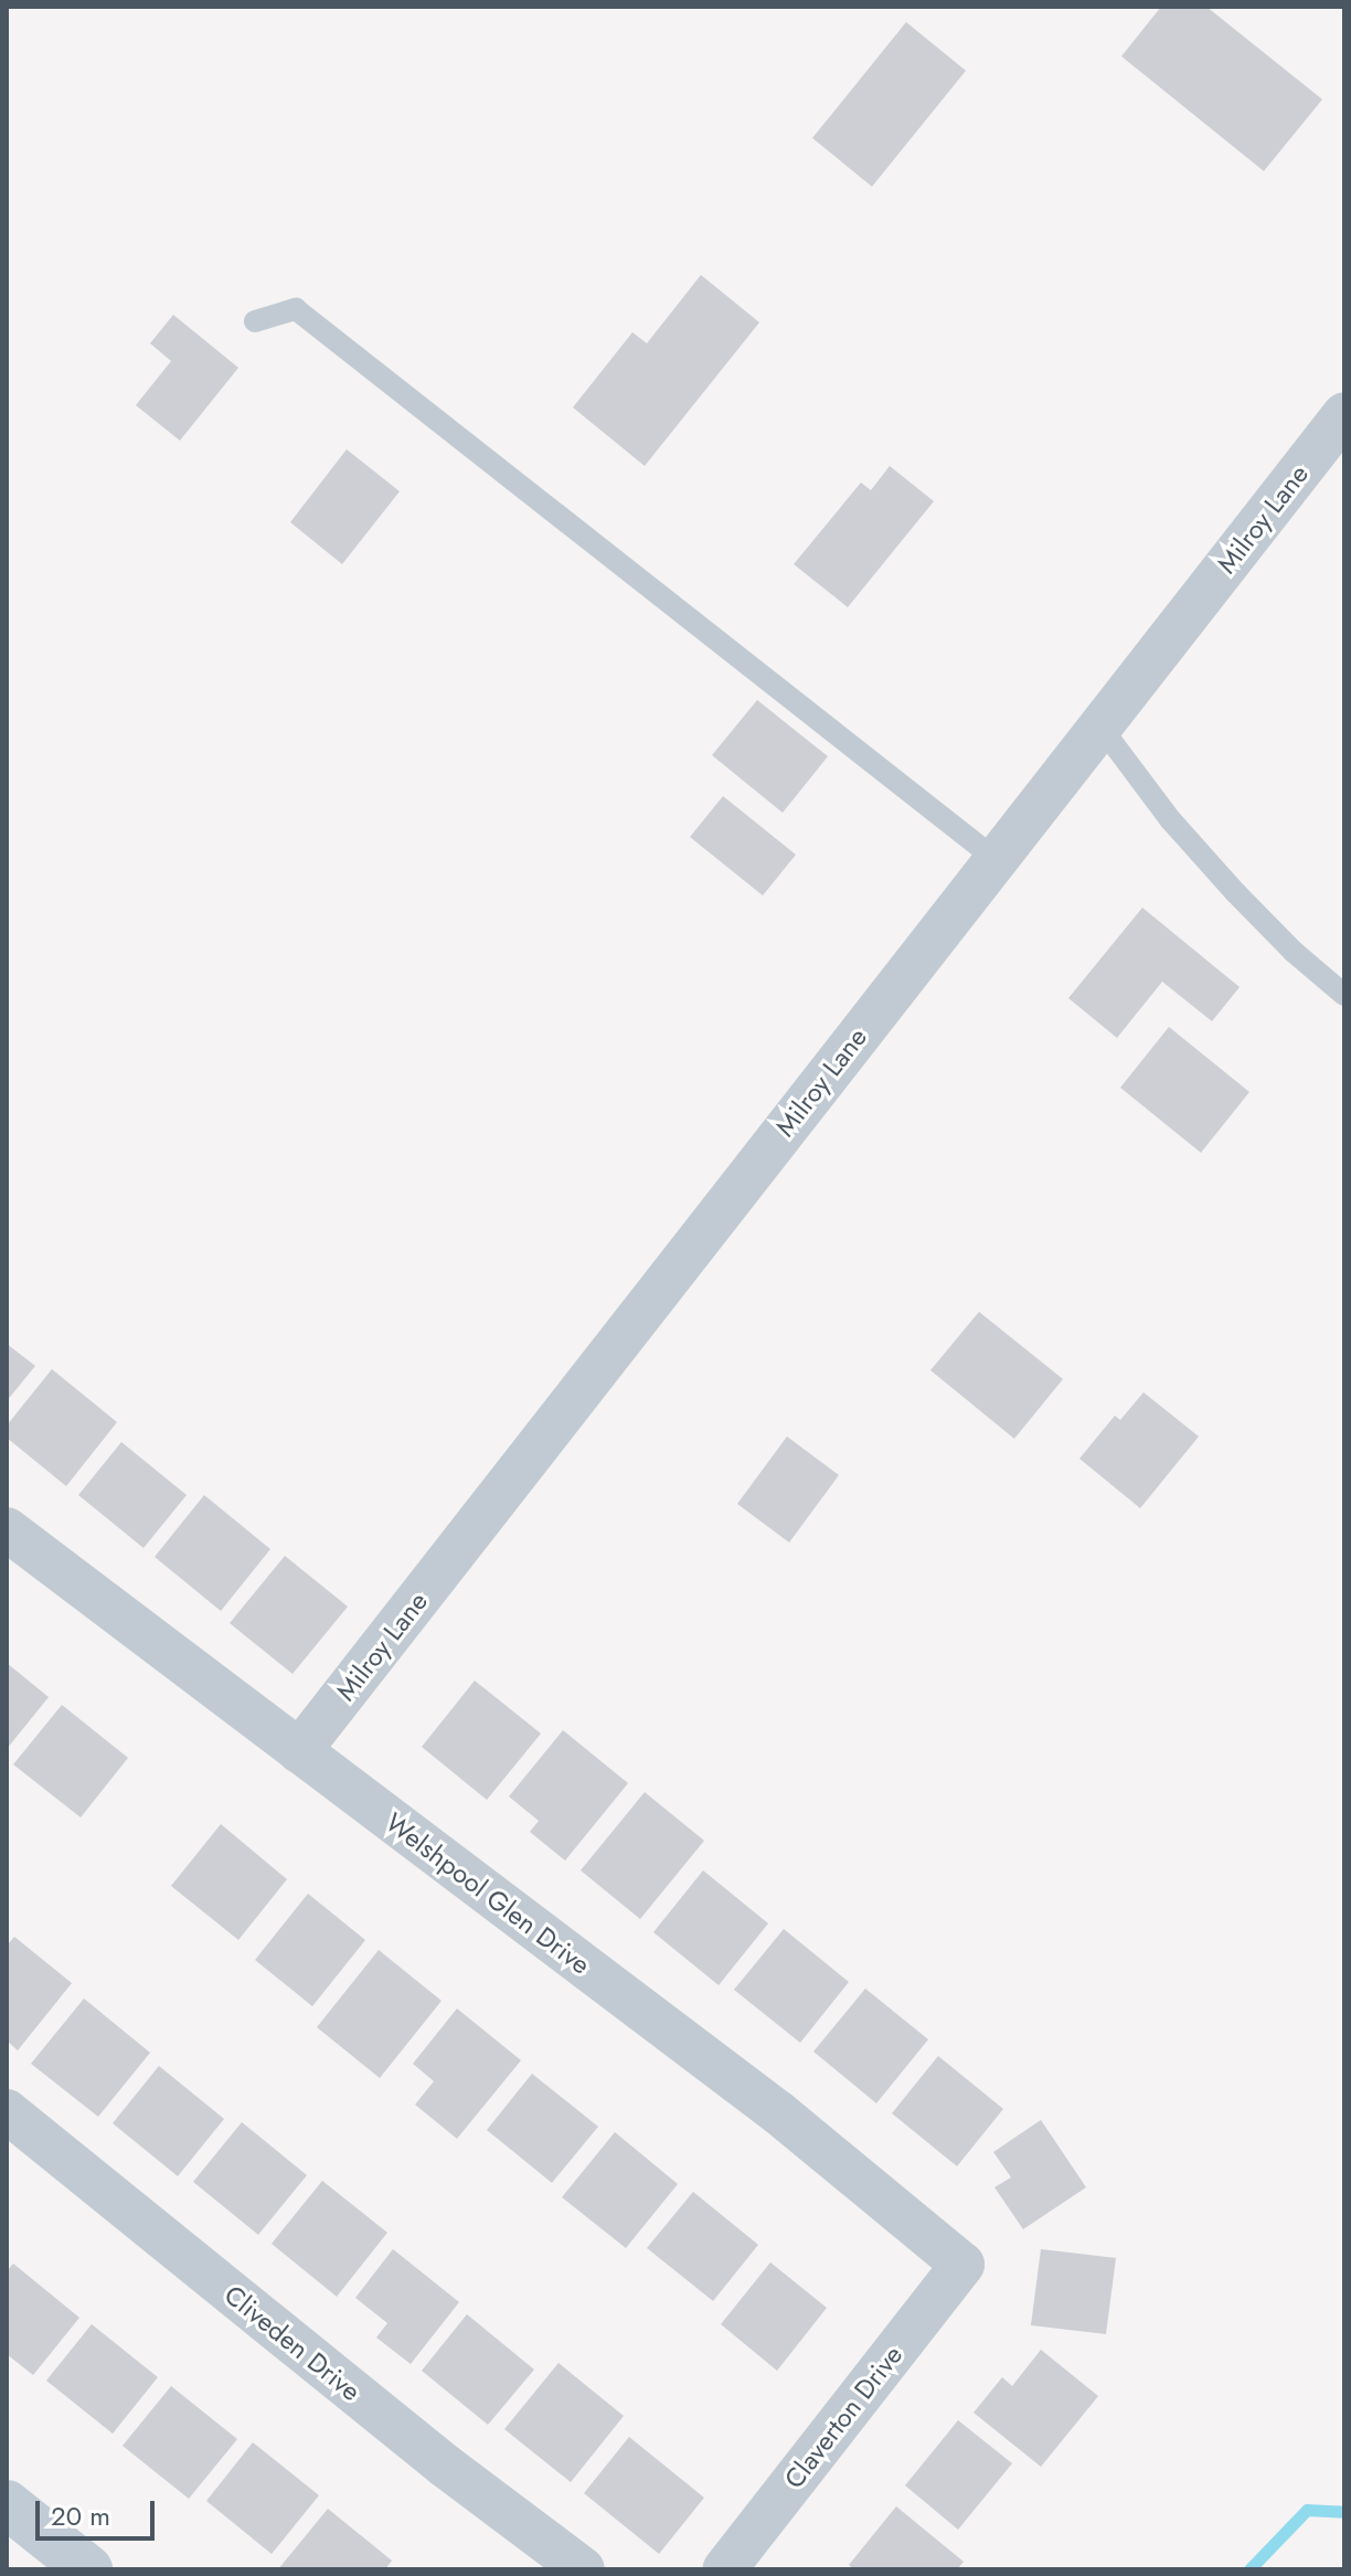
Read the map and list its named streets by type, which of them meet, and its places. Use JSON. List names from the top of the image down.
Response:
{
  "streets": {
    "street": [
      "Milroy Lane",
      "Welshpool Glen Drive",
      "Cliveden Drive",
      "Claverton Drive"
    ]
  },
  "crossings": [
    ["Milroy Lane", "Welshpool Glen Drive"],
    ["Welshpool Glen Drive", "Claverton Drive"]
  ],
  "scale_bar": "20 m"
}
